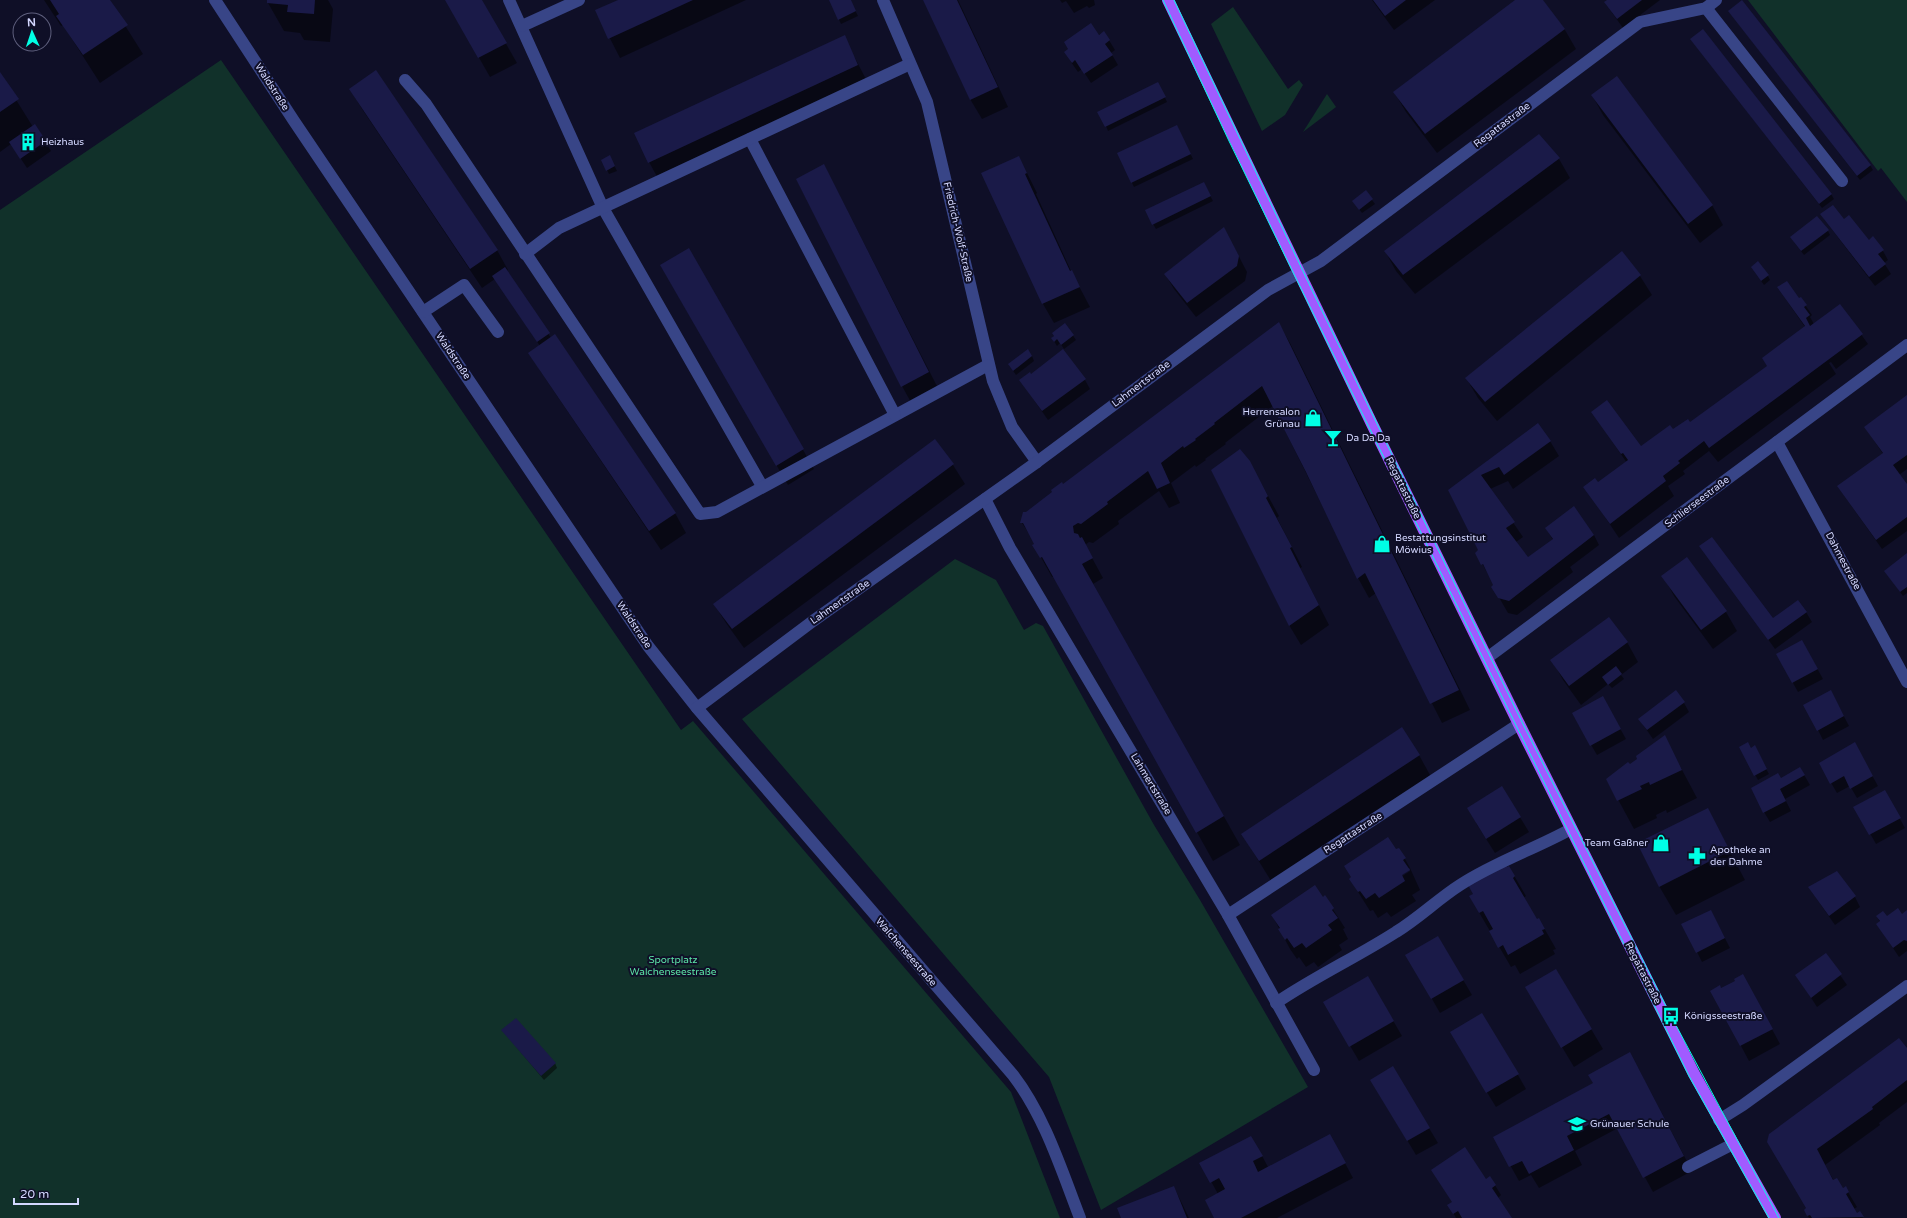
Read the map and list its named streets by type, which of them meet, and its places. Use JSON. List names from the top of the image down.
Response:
{
  "streets": {
    "main road": ["Regattastraße"],
    "street": [
      "Waldstraße",
      "Friedrich-Wolf-Straße",
      "Lahmertstraße",
      "Schlierseestraße",
      "Dahmestraße",
      "Walchenseestraße"
    ]
  },
  "crossings": [
    ["Waldstraße", "Lahmertstraße"],
    ["Waldstraße", "Walchenseestraße"],
    ["Regattastraße", "Lahmertstraße"],
    ["Regattastraße", "Schlierseestraße"],
    ["Friedrich-Wolf-Straße", "Lahmertstraße"],
    ["Lahmertstraße", "Walchenseestraße"],
    ["Schlierseestraße", "Dahmestraße"]
  ],
  "parks": ["Sportplatz Walchenseestraße"],
  "places": {
    "building": ["Heizhaus"],
    "shop": ["Herrensalon Grünau", "Bestattungsinstitut Möwius", "Team Gaßner"],
    "bar": ["Da Da Da"],
    "pharmacy": ["Apotheke an der Dahme"],
    "bus stop": ["Königsseestraße"],
    "school or university": ["Grünauer Schule"]
  },
  "scale_bar": "20 m",
  "north": "top"
}
